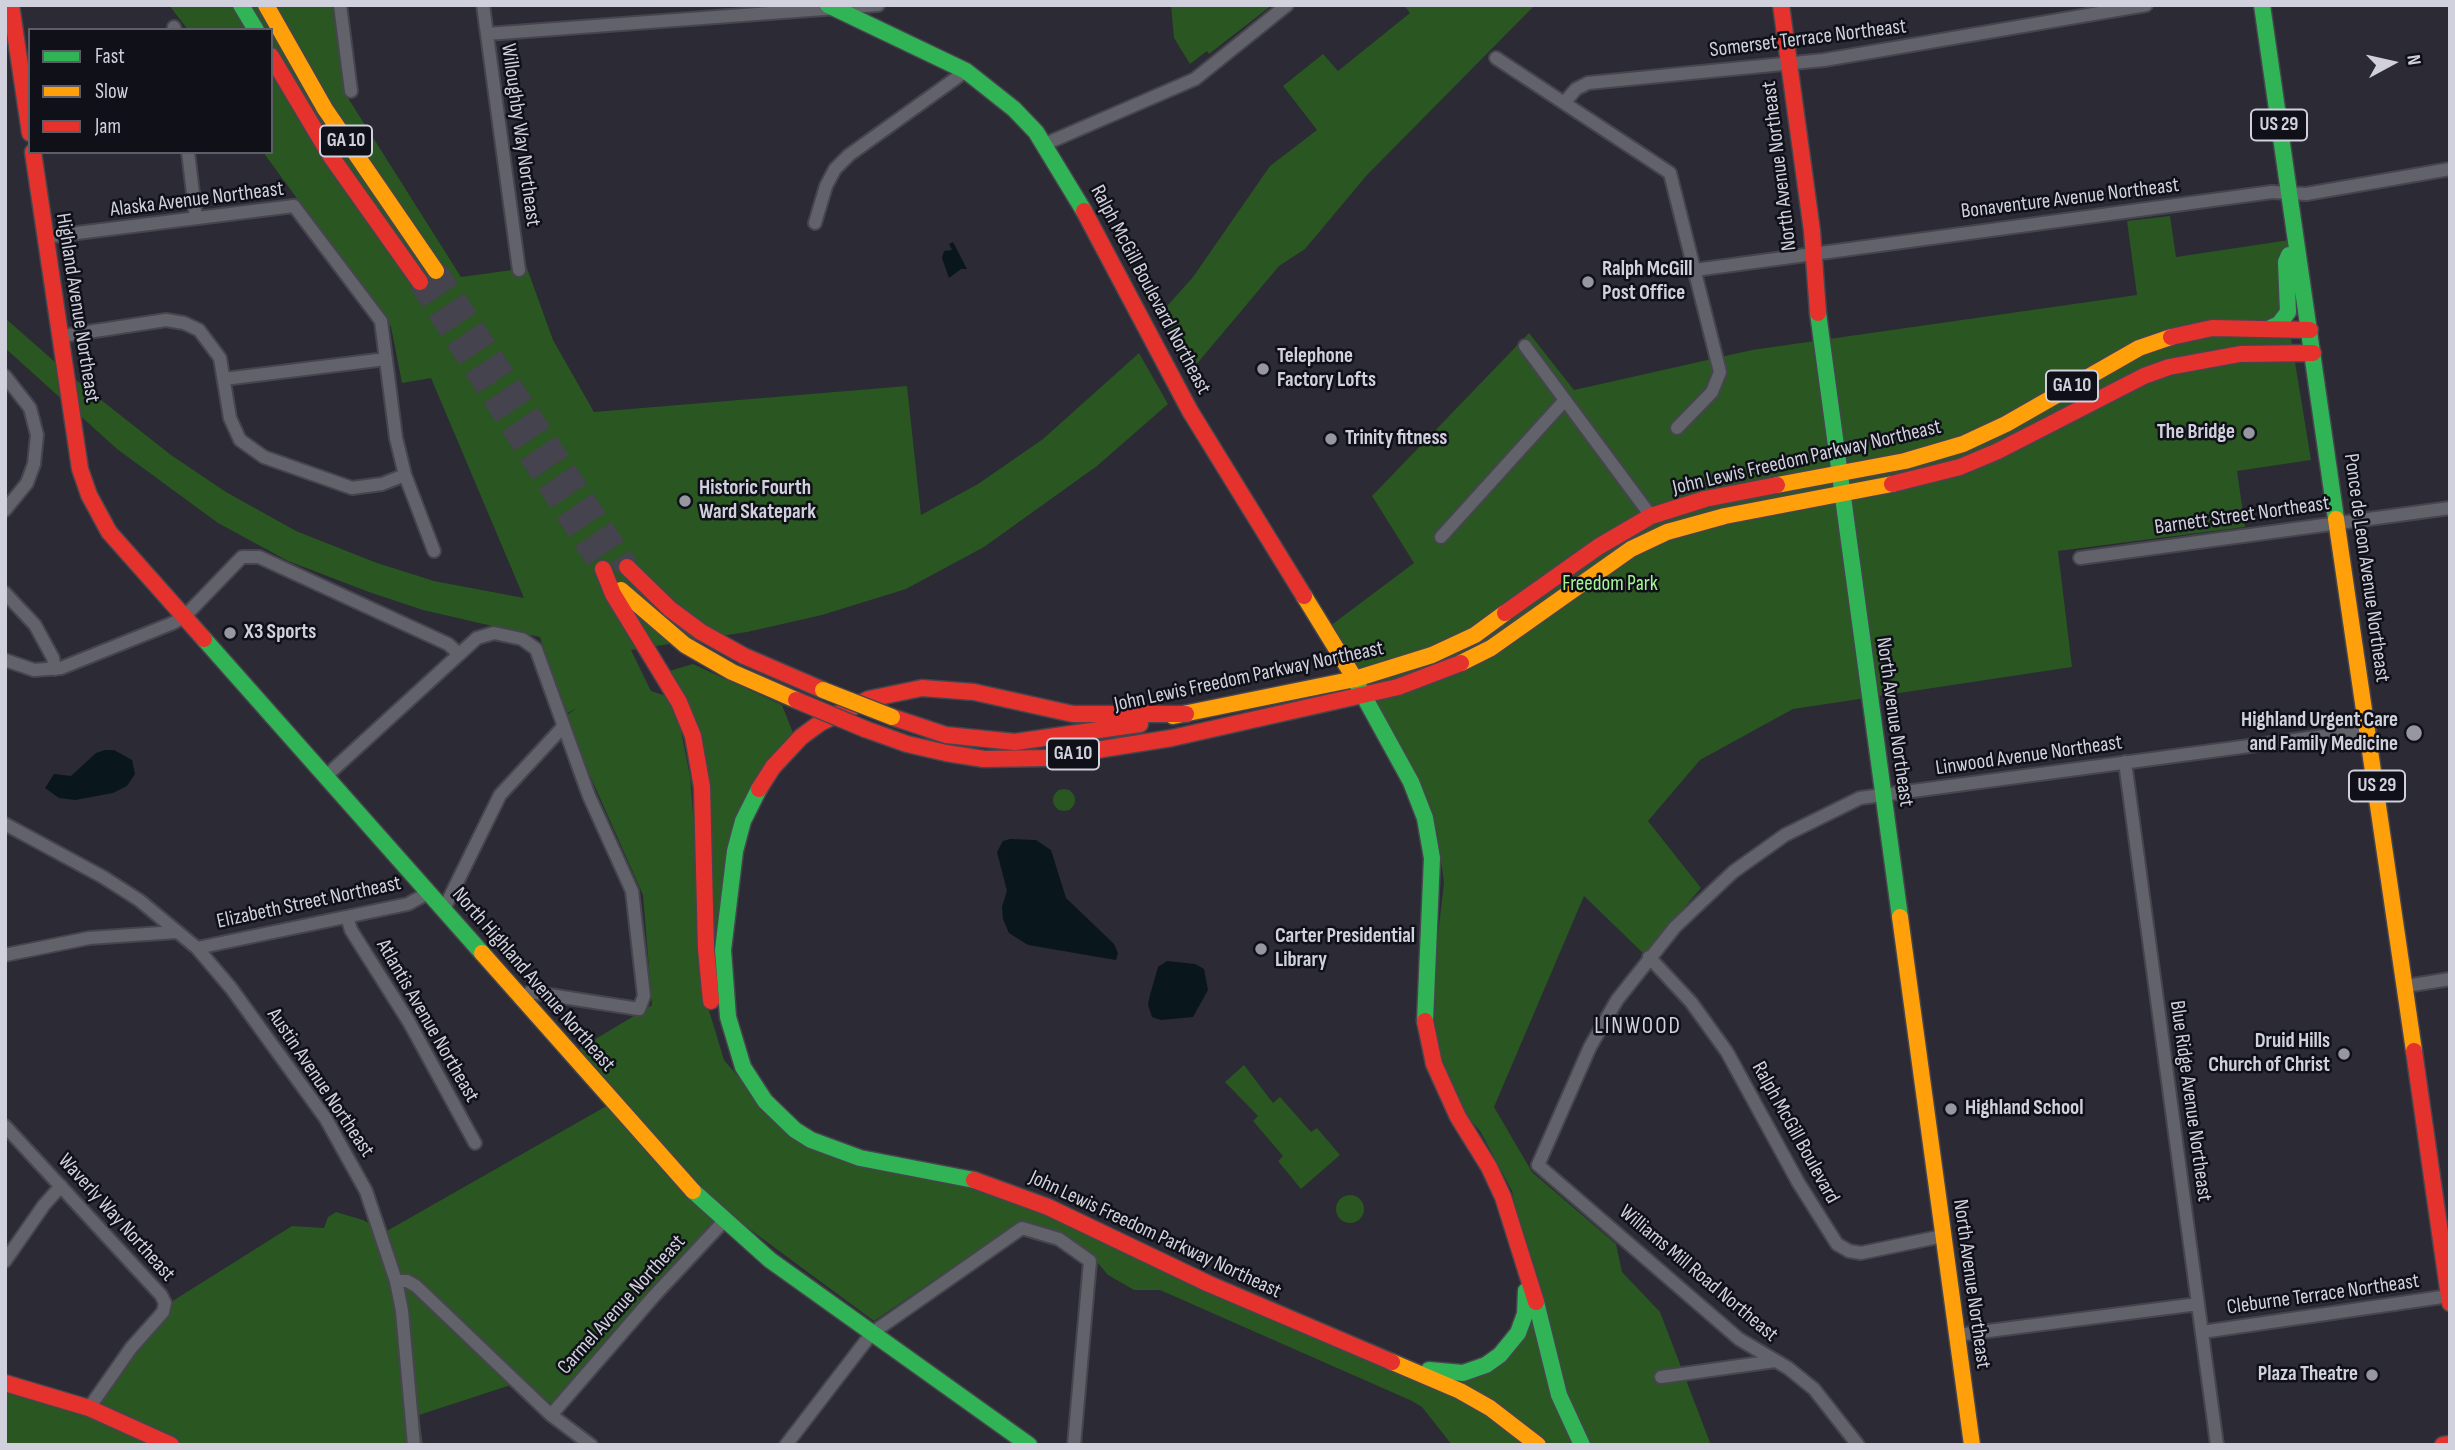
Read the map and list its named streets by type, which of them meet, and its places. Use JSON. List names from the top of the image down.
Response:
{
  "streets": {
    "main road": [
      "US 29",
      "GA 10",
      "North Avenue Northeast",
      "Ralph McGill Boulevard Northeast",
      "Highland Avenue Northeast",
      "John Lewis Freedom Parkway Northeast",
      "Ponce de Leon Avenue Northeast",
      "North Highland Avenue Northeast"
    ],
    "street": [
      "Somerset Terrace Northeast",
      "Willoughby Way Northeast",
      "Bonaventure Avenue Northeast",
      "Alaska Avenue Northeast",
      "Barnett Street Northeast",
      "Linwood Avenue Northeast",
      "Elizabeth Street Northeast",
      "Atlantis Avenue Northeast",
      "Austin Avenue Northeast",
      "Blue Ridge Avenue Northeast",
      "Ralph McGill Boulevard",
      "Waverly Way Northeast",
      "Williams Mill Road Northeast",
      "Cleburne Terrace Northeast",
      "Carmel Avenue Northeast"
    ]
  },
  "crossings": [
    ["Somerset Terrace Northeast", "North Avenue Northeast"],
    ["North Avenue Northeast", "Bonaventure Avenue Northeast"],
    ["North Avenue Northeast", "John Lewis Freedom Parkway Northeast"],
    ["North Avenue Northeast", "Linwood Avenue Northeast"],
    ["North Avenue Northeast", "Ralph McGill Boulevard"],
    ["North Avenue Northeast", "Cleburne Terrace Northeast"],
    ["Bonaventure Avenue Northeast", "Ponce de Leon Avenue Northeast"],
    ["Alaska Avenue Northeast", "Highland Avenue Northeast"],
    ["Ralph McGill Boulevard Northeast", "John Lewis Freedom Parkway Northeast"],
    ["Highland Avenue Northeast", "North Highland Avenue Northeast"],
    ["John Lewis Freedom Parkway Northeast", "Ponce de Leon Avenue Northeast"],
    ["Barnett Street Northeast", "Ponce de Leon Avenue Northeast"],
    ["Ponce de Leon Avenue Northeast", "Linwood Avenue Northeast"],
    ["Ponce de Leon Avenue Northeast", "Cleburne Terrace Northeast"],
    ["Linwood Avenue Northeast", "Blue Ridge Avenue Northeast"],
    ["Linwood Avenue Northeast", "Ralph McGill Boulevard"],
    ["Linwood Avenue Northeast", "Williams Mill Road Northeast"],
    ["Elizabeth Street Northeast", "North Highland Avenue Northeast"],
    ["Elizabeth Street Northeast", "Atlantis Avenue Northeast"],
    ["Elizabeth Street Northeast", "Austin Avenue Northeast"],
    ["North Highland Avenue Northeast", "Carmel Avenue Northeast"],
    ["Blue Ridge Avenue Northeast", "Cleburne Terrace Northeast"]
  ],
  "districts": ["LINWOOD"],
  "parks": ["Freedom Park"],
  "places": [
    "Ralph McGill Post Office",
    "Telephone Factory Lofts",
    "The Bridge",
    "Trinity fitness",
    "Historic Fourth Ward Skatepark",
    "X3 Sports",
    "Highland Urgent Care and Family Medicine",
    "Carter Presidential Library",
    "Druid Hills Church of Christ",
    "Highland School",
    "Plaza Theatre"
  ],
  "legend": ["Fast", "Slow", "Jam"],
  "north": "right"
}
